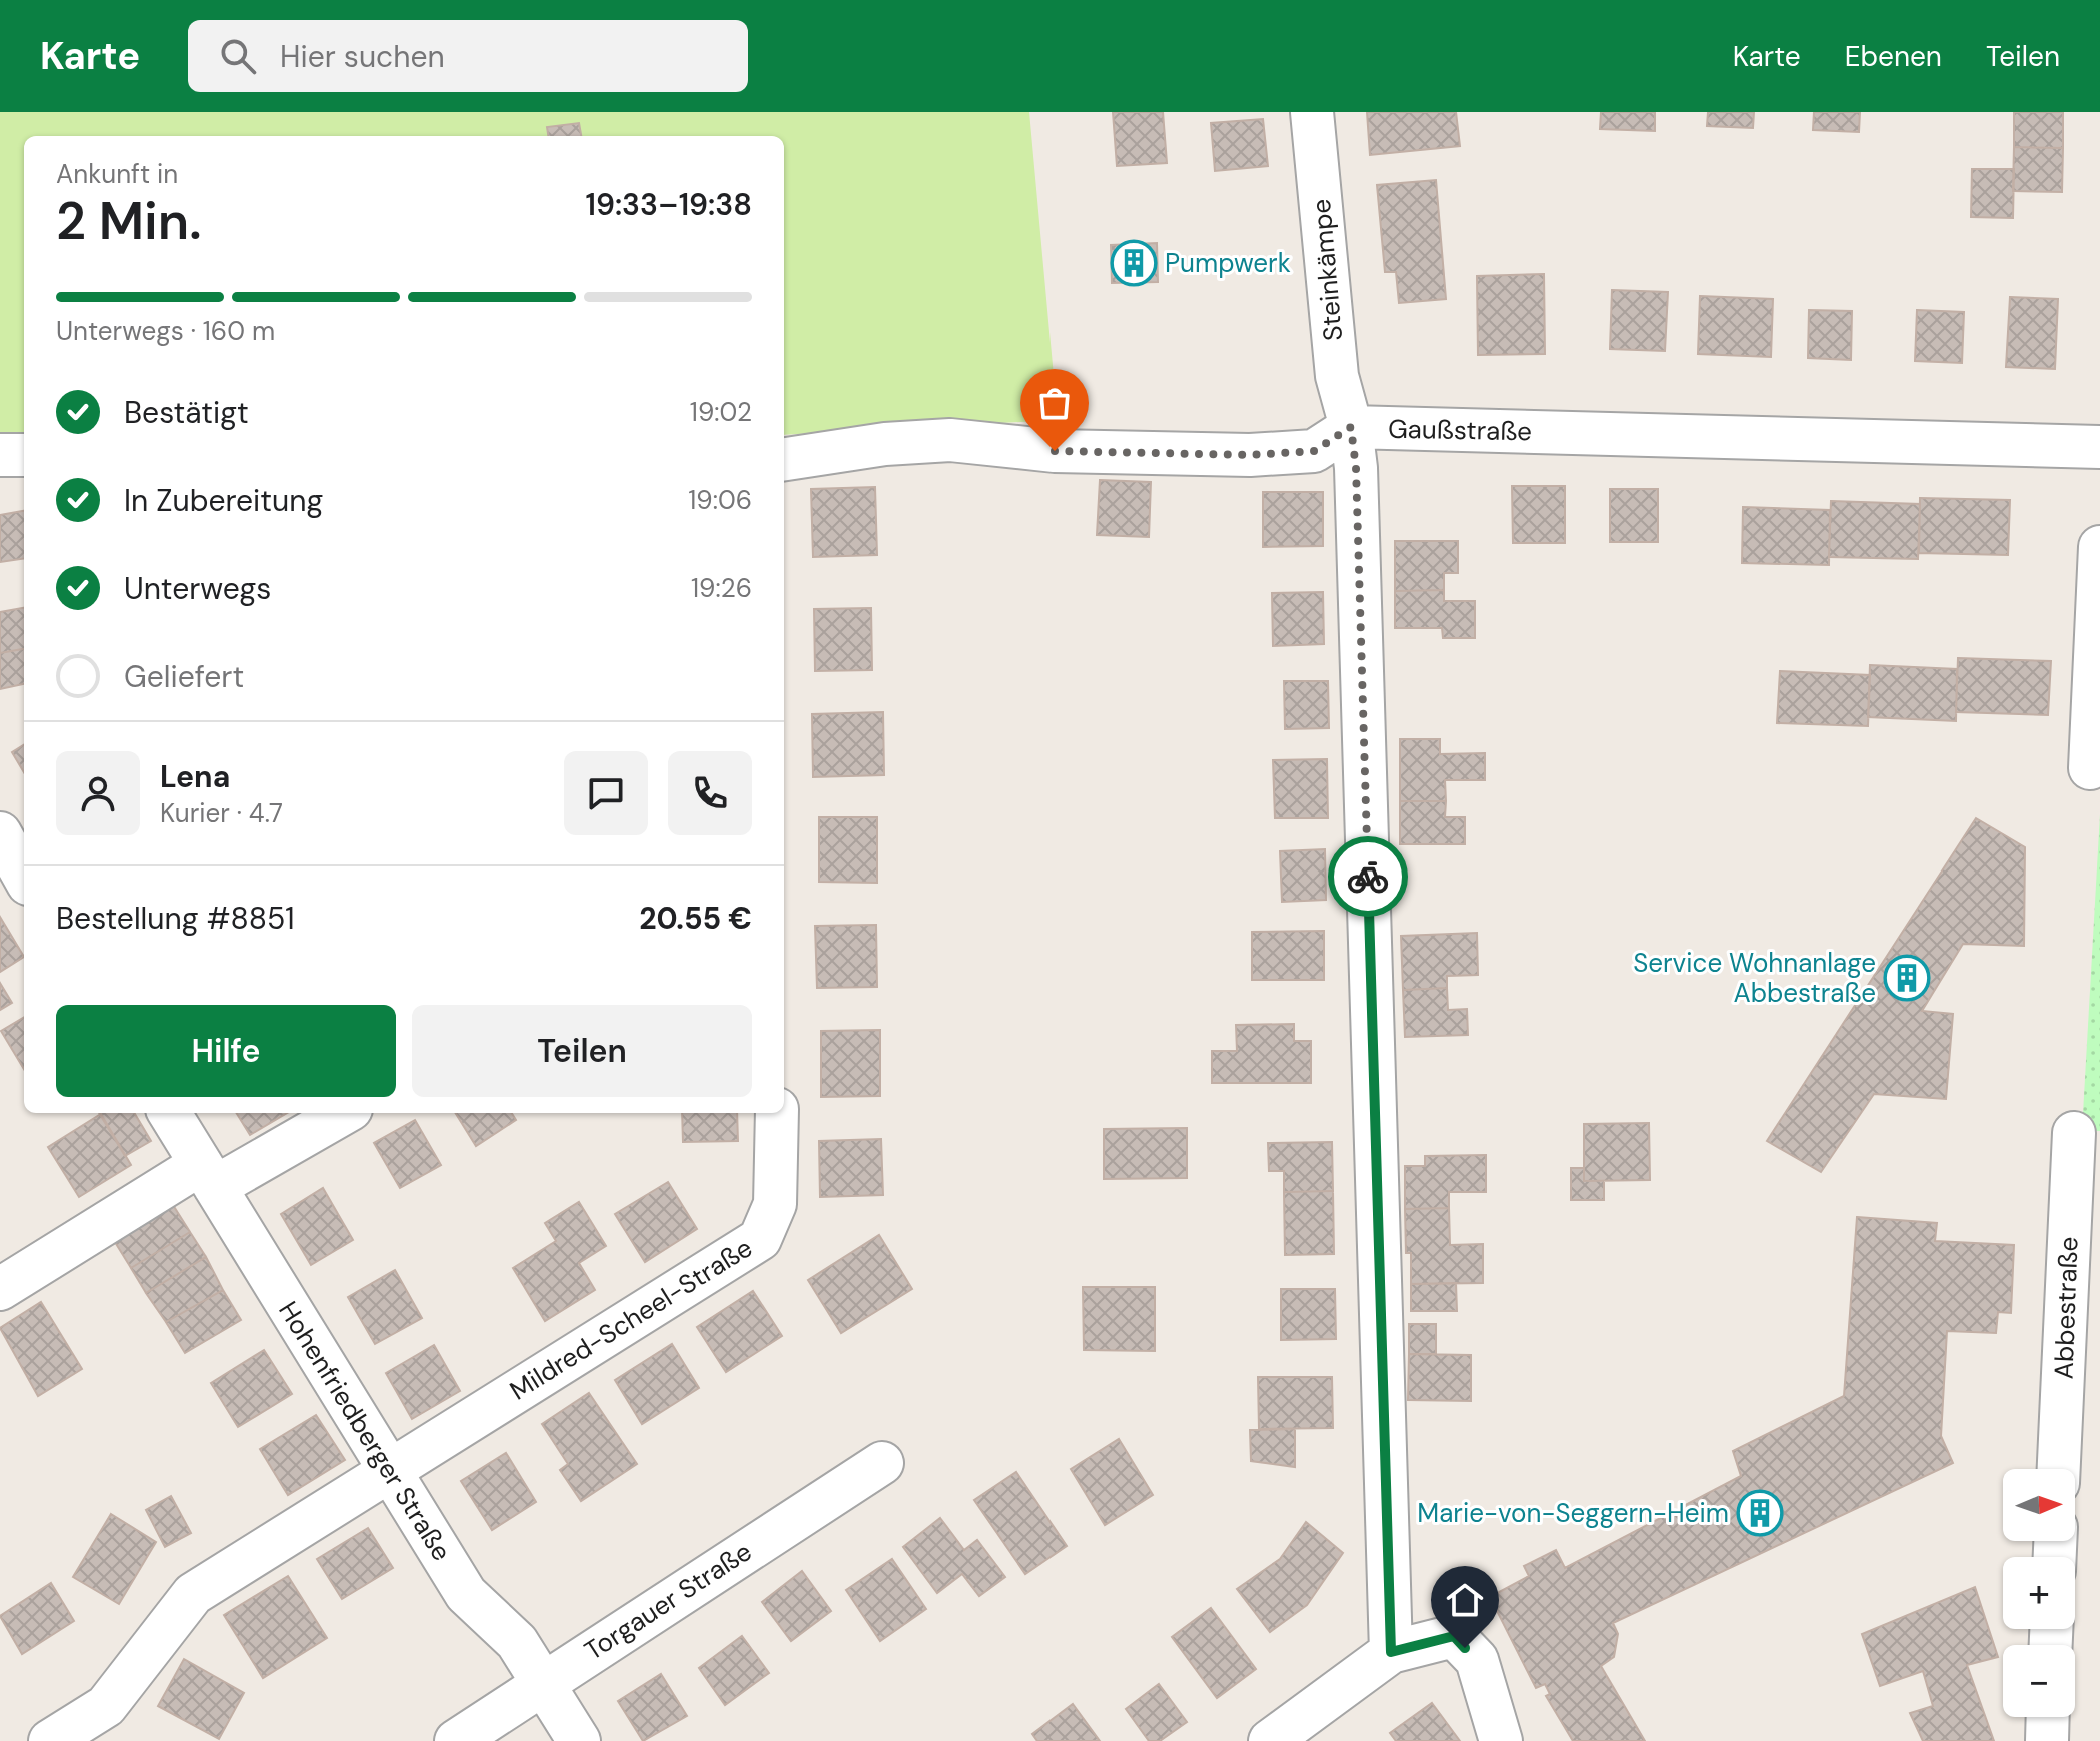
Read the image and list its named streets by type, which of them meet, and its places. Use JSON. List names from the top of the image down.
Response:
{
  "streets": {
    "street": [
      "Steinkämpe",
      "Gaußstraße",
      "Abbestraße",
      "Mildred-Scheel-Straße",
      "Hohenfriedberger Straße",
      "Torgauer Straße"
    ]
  },
  "crossings": [
    ["Steinkämpe", "Gaußstraße"],
    ["Mildred-Scheel-Straße", "Hohenfriedberger Straße"],
    ["Hohenfriedberger Straße", "Torgauer Straße"]
  ],
  "places": {
    "building": ["Pumpwerk", "Service Wohnanlage Abbestraße", "Marie-von-Seggern-Heim"]
  },
  "north": "right",
  "page": {
    "header": "Karte",
    "search": "Hier suchen",
    "nav": ["Karte", "Ebenen", "Teilen"],
    "heading": ["2 Min.", "Ankunft in", "19:33–19:38"],
    "panel": [
      "Lena",
      "Kurier · 4.7",
      "Bestellung #8851",
      "20.55 €"
    ],
    "bar": "Unterwegs · 160 m",
    "list": [
      ["Bestätigt", "19:02"],
      ["In Zubereitung", "19:06"],
      ["Unterwegs", "19:26"],
      "Geliefert"
    ],
    "buttons": ["Hilfe", "Teilen"],
    "map_buttons": ["+", "−"]
  }
}
